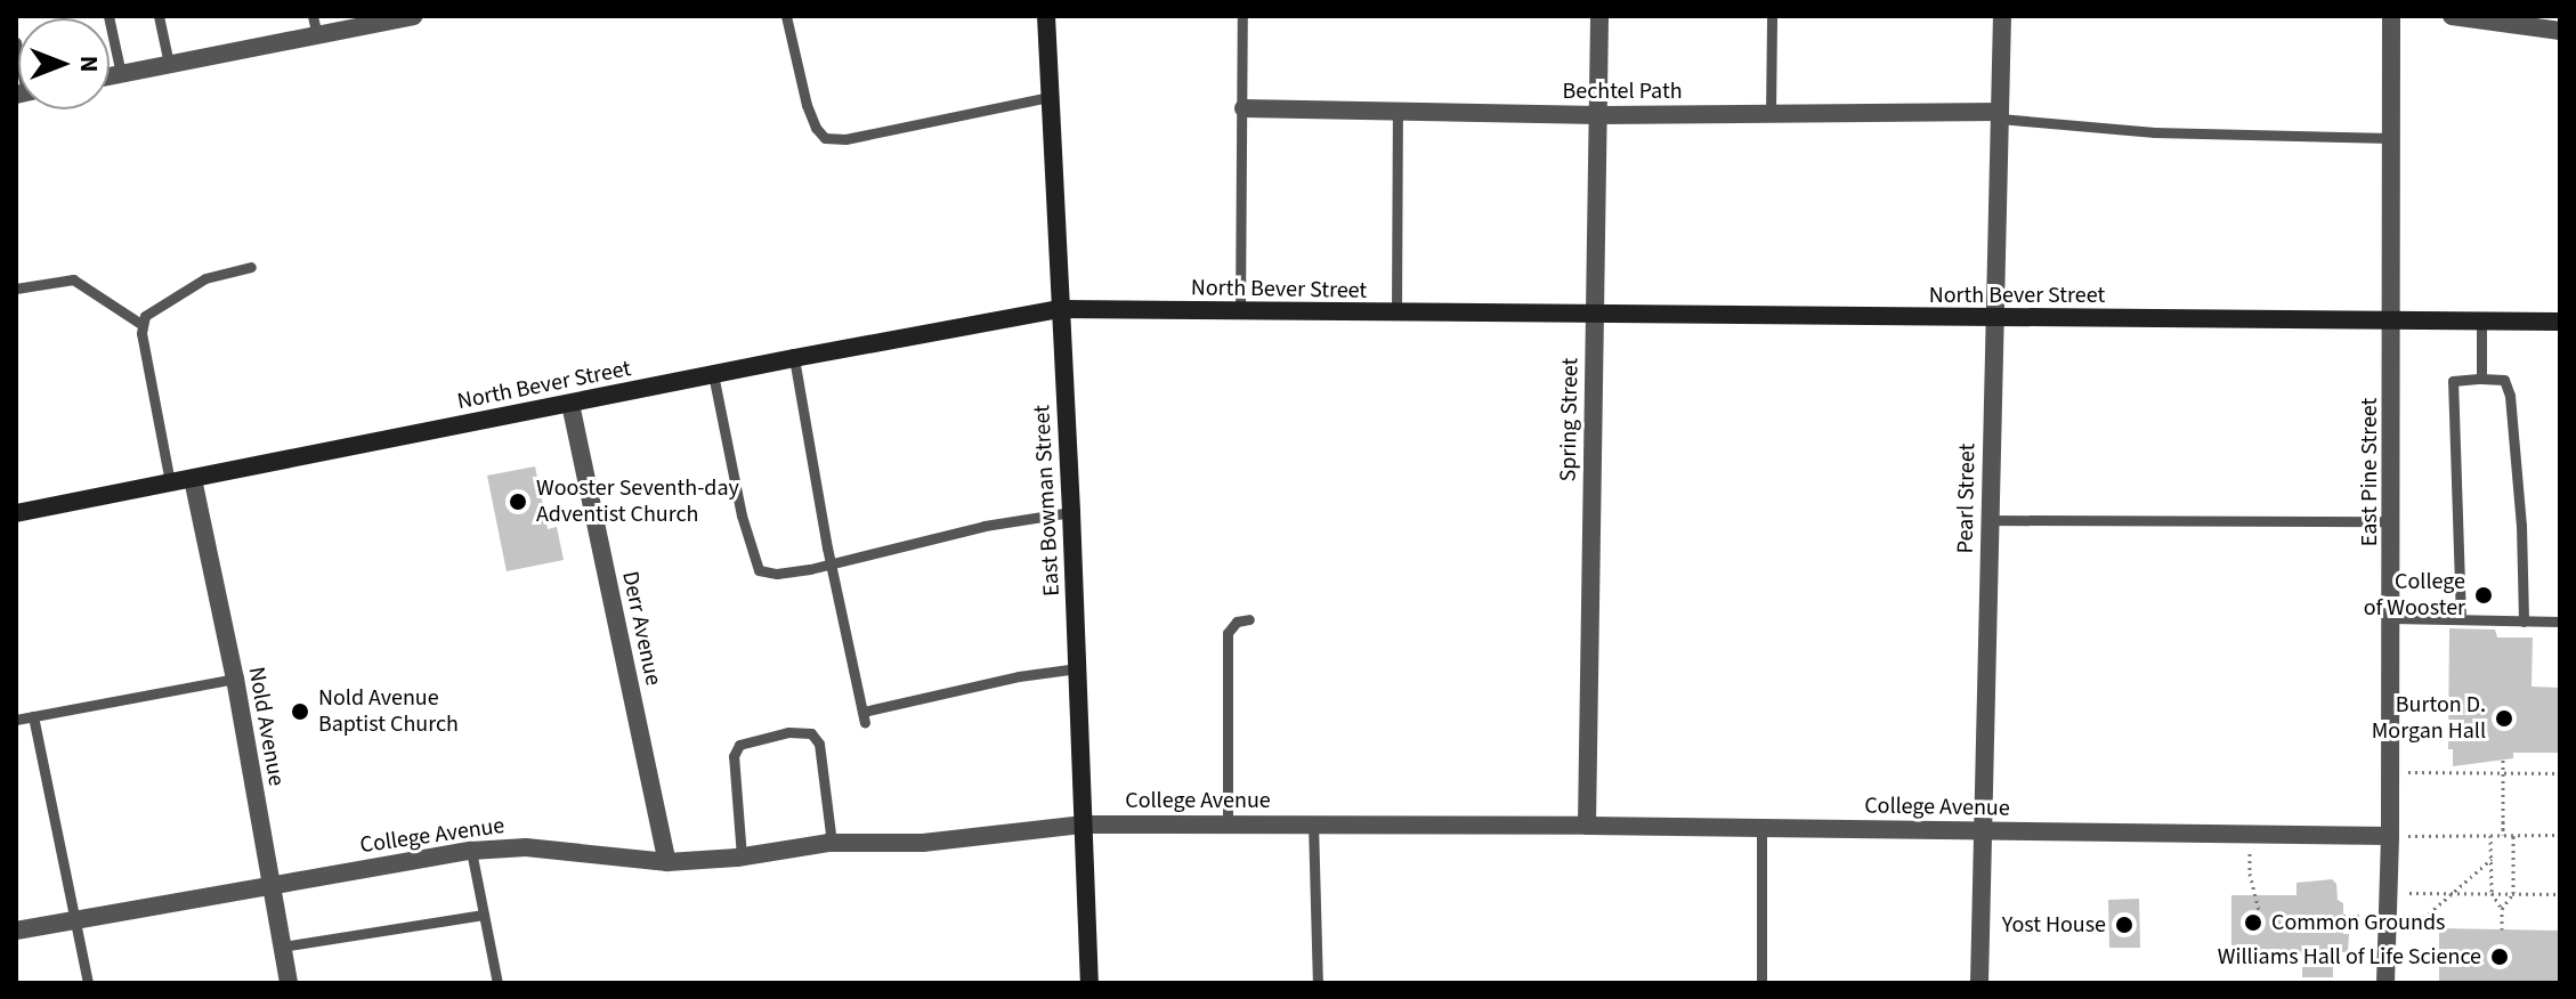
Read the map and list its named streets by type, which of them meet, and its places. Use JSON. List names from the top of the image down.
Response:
{
  "streets": {
    "main road": ["North Bever Street", "East Bowman Street"],
    "street": [
      "Bechtel Path",
      "Spring Street",
      "East Pine Street",
      "Pearl Street",
      "Derr Avenue",
      "Nold Avenue",
      "College Avenue"
    ]
  },
  "crossings": [
    ["Bechtel Path", "Spring Street"],
    ["Bechtel Path", "Pearl Street"],
    ["North Bever Street", "Spring Street"],
    ["North Bever Street", "East Pine Street"],
    ["North Bever Street", "Pearl Street"],
    ["North Bever Street", "East Bowman Street"],
    ["North Bever Street", "Derr Avenue"],
    ["North Bever Street", "Nold Avenue"],
    ["Spring Street", "College Avenue"],
    ["East Pine Street", "College Avenue"],
    ["Pearl Street", "College Avenue"],
    ["East Bowman Street", "College Avenue"],
    ["Derr Avenue", "College Avenue"],
    ["Nold Avenue", "College Avenue"]
  ],
  "places": [
    "Wooster Seventh-day Adventist Church",
    "College of Wooster",
    "Nold Avenue Baptist Church",
    "Burton D. Morgan Hall",
    "Common Grounds",
    "Yost House",
    "Williams Hall of Life Science"
  ],
  "north": "right"
}
